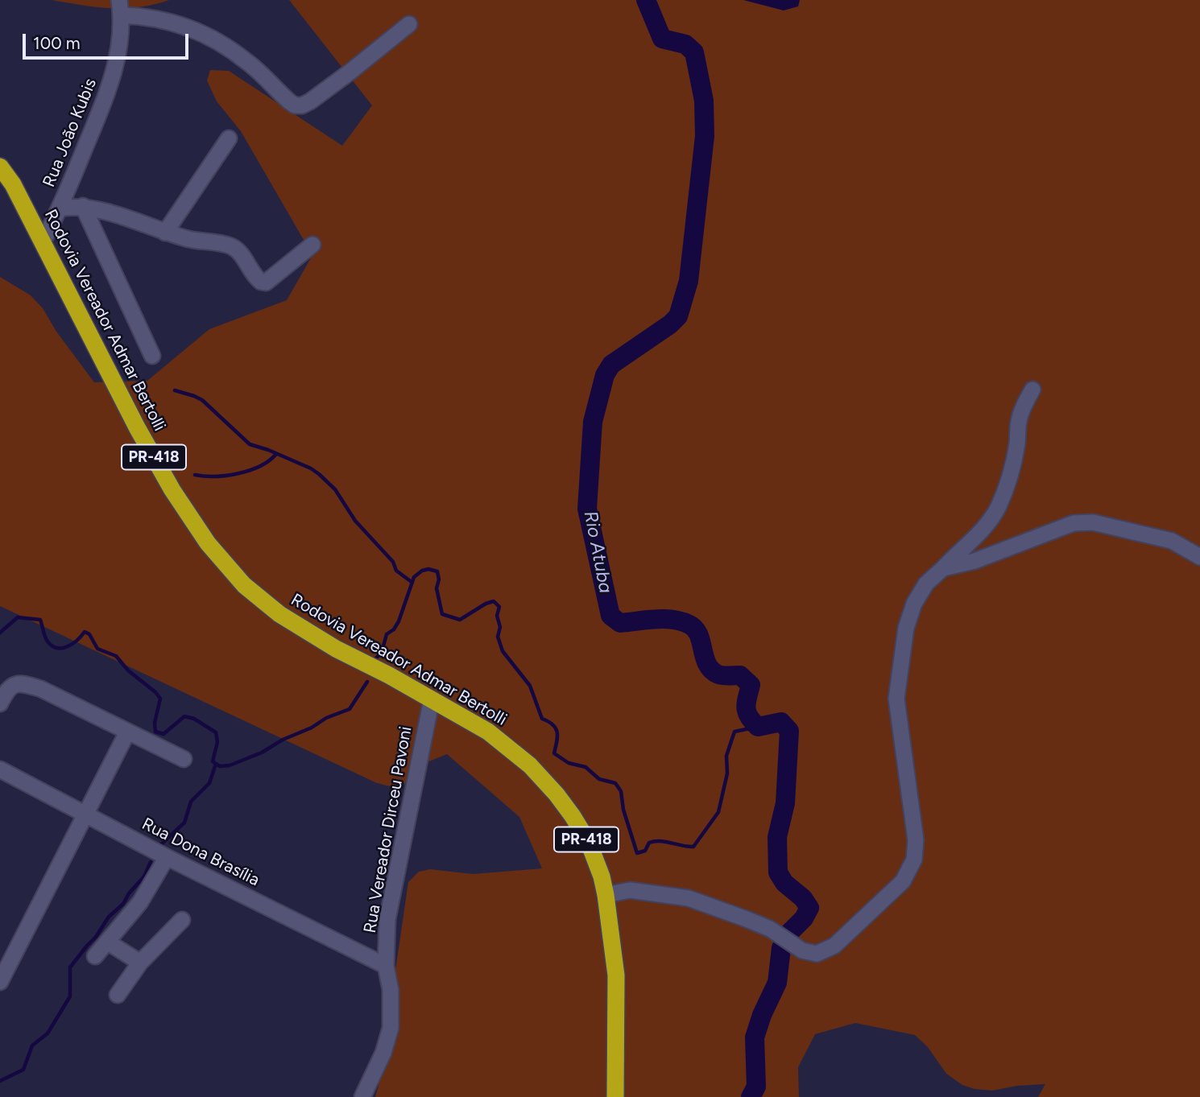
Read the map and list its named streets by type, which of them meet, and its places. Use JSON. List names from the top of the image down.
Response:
{
  "streets": {
    "highway": ["Rodovia Vereador Admar Bertolli", "PR-418"],
    "street": ["Rua João Kubis", "Rua Vereador Dirceu Pavoni", "Rua Dona Brasília"]
  },
  "crossings": [
    ["Rua João Kubis", "Rodovia Vereador Admar Bertolli"],
    ["Rodovia Vereador Admar Bertolli", "Rua Vereador Dirceu Pavoni"],
    ["Rua Vereador Dirceu Pavoni", "Rua Dona Brasília"]
  ],
  "water": ["Rio Atuba"],
  "scale_bar": "100 m"
}
